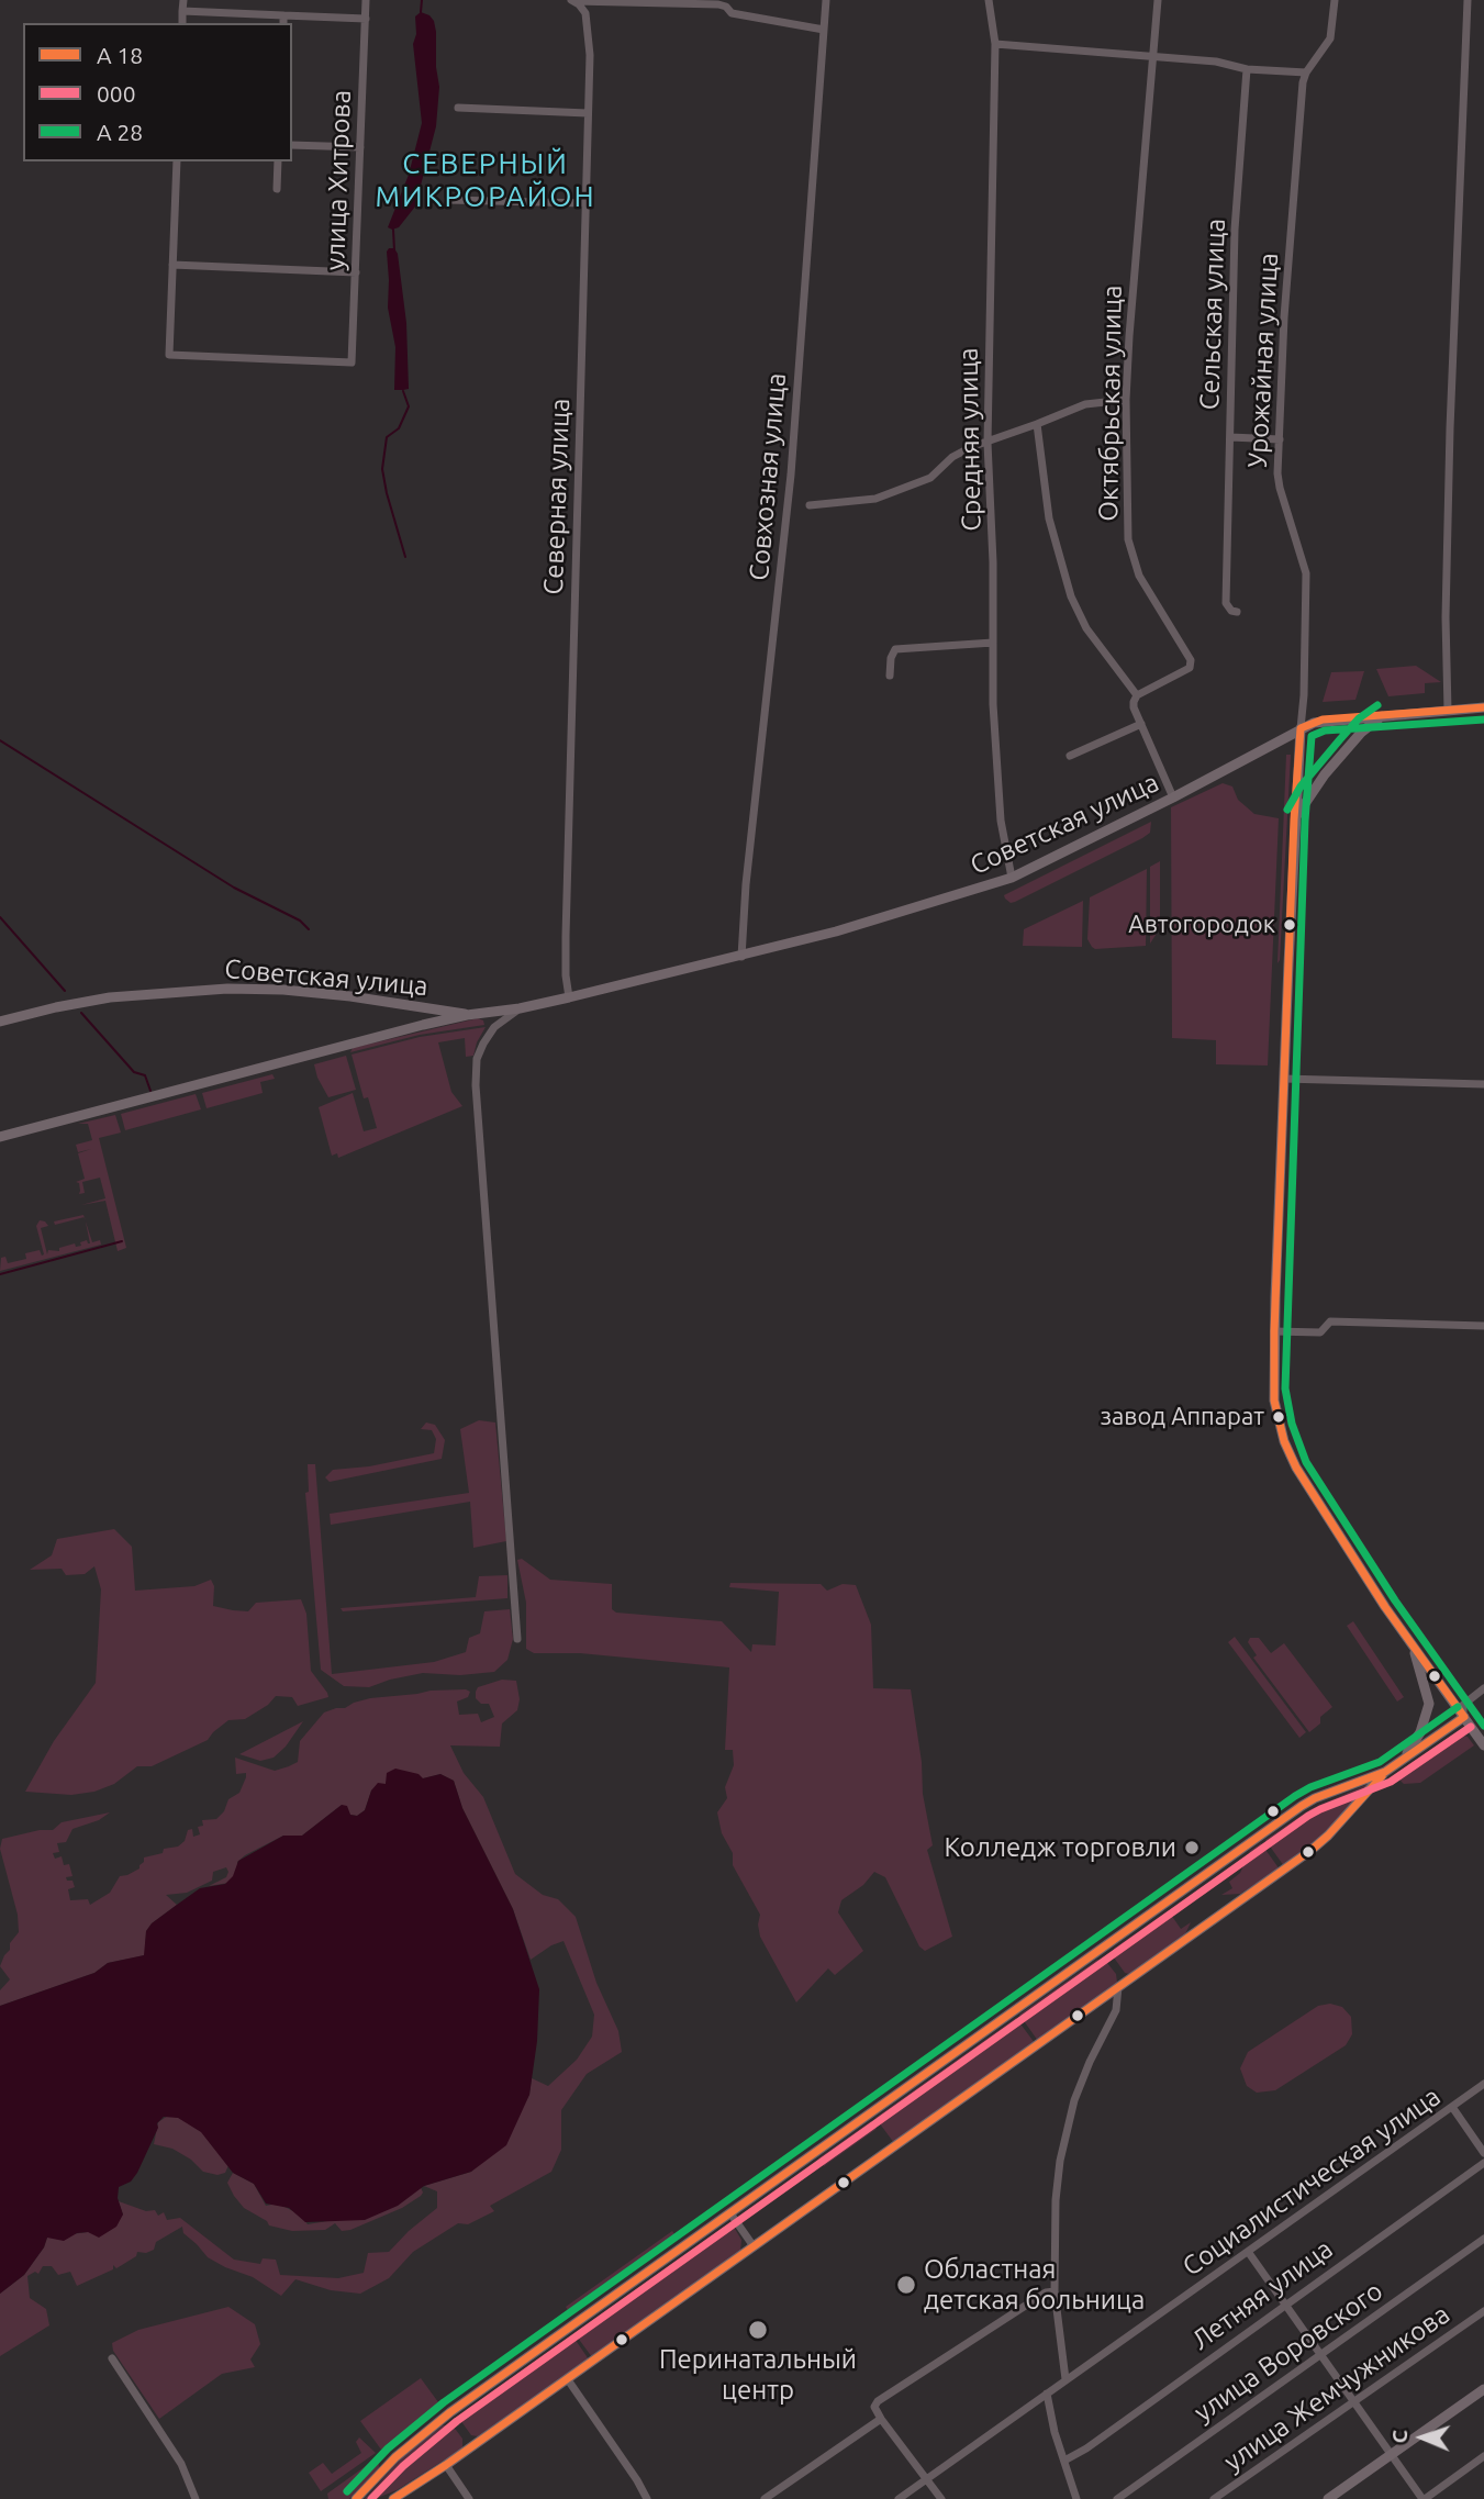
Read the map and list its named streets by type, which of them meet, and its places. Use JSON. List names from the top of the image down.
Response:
{
  "streets": {
    "main road": ["Советская улица"],
    "street": [
      "улица Хитрова",
      "Сельская улица",
      "Урожайная улица",
      "Октябрьская улица",
      "Средняя улица",
      "Совхозная улица",
      "Северная улица",
      "Социалистическая улица",
      "Летняя улица",
      "улица Воровского",
      "улица Жемчужникова"
    ]
  },
  "crossings": [
    ["Урожайная улица", "Советская улица"],
    ["Средняя улица", "Советская улица"],
    ["Совхозная улица", "Советская улица"],
    ["Северная улица", "Советская улица"]
  ],
  "districts": ["СЕВЕРНЫЙ МИКРОРАЙОН"],
  "places": [
    "Автогородок",
    "завод Аппарат",
    "Колледж торговли",
    "Областная детская больница",
    "Перинатальный центр"
  ],
  "lines": ["transit line 000"],
  "legend": ["А 18", "000", "А 28"],
  "north": "left"
}
